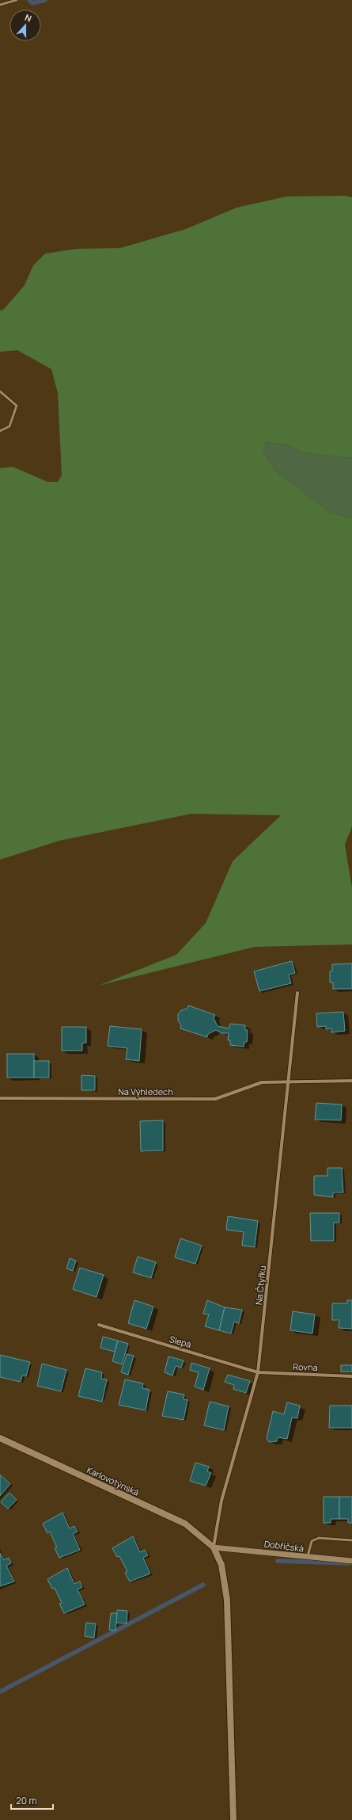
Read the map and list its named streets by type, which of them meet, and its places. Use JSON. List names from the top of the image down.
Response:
{
  "streets": {
    "main road": ["Karlovotýnská"],
    "street": [
      "Na Výhledech",
      "Na Čtyřku",
      "Slepá",
      "Rovná",
      "Dobříčská"
    ]
  },
  "crossings": [
    ["Na Výhledech", "Na Čtyřku"],
    ["Na Čtyřku", "Slepá"],
    ["Na Čtyřku", "Rovná"],
    ["Na Čtyřku", "Karlovotýnská"],
    ["Na Čtyřku", "Dobříčská"],
    ["Slepá", "Rovná"],
    ["Karlovotýnská", "Dobříčská"]
  ],
  "scale_bar": "20 m",
  "north": "top"
}
